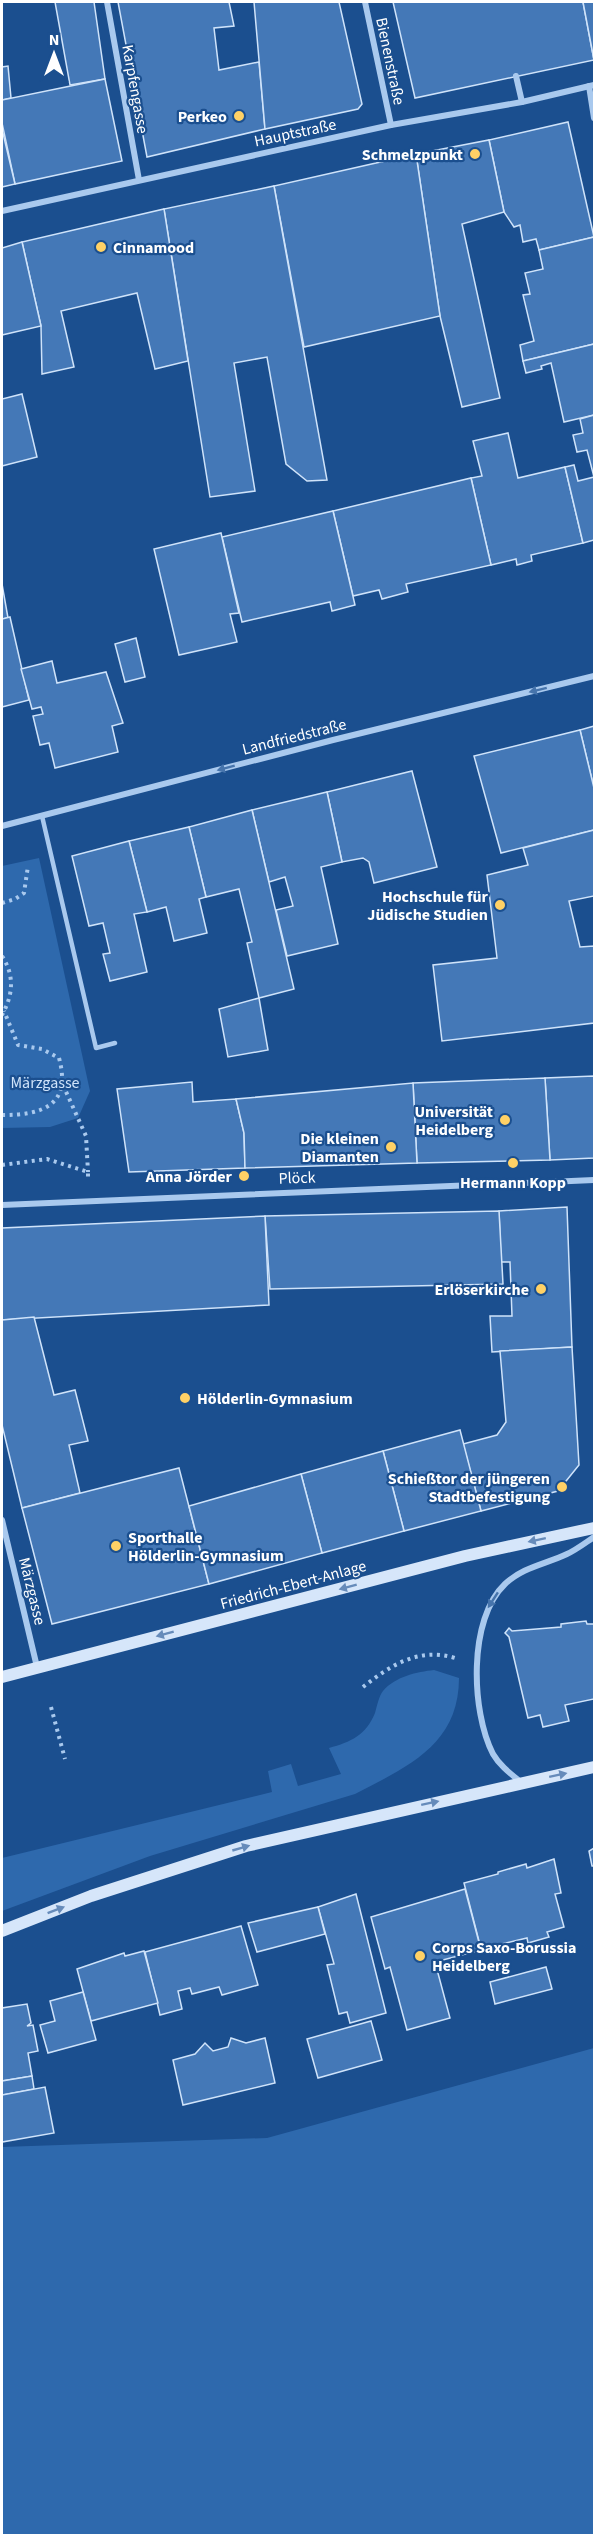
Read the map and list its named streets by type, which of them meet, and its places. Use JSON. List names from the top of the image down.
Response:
{
  "streets": {
    "main road": ["Friedrich-Ebert-Anlage"],
    "street": [
      "Bienenstraße",
      "Karpfengasse",
      "Hauptstraße",
      "Landfriedstraße",
      "Plöck",
      "Märzgasse"
    ]
  },
  "crossings": [
    ["Bienenstraße", "Hauptstraße"],
    ["Karpfengasse", "Hauptstraße"],
    ["Friedrich-Ebert-Anlage", "Märzgasse"]
  ],
  "one_way": ["Landfriedstraße", "Friedrich-Ebert-Anlage"],
  "parks": ["Märzgasse"],
  "places": [
    "Perkeo",
    "Schmelzpunkt",
    "Cinnamood",
    "Hochschule für Jüdische Studien",
    "Universität Heidelberg",
    "Die kleinen Diamanten",
    "Hermann Kopp",
    "Anna Jörder",
    "Erlöserkirche",
    "Hölderlin-Gymnasium",
    "Schießtor der jüngeren Stadtbefestigung",
    "Sporthalle Hölderlin-Gymnasium",
    "Corps Saxo-Borussia Heidelberg"
  ],
  "north": "top"
}
